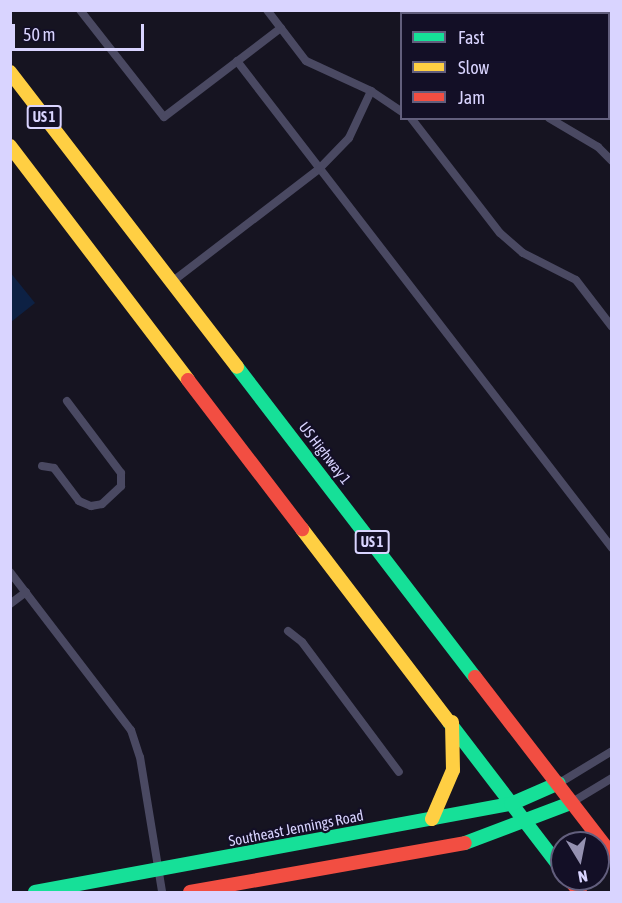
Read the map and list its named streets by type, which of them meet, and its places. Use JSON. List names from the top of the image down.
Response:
{
  "streets": {
    "main road": ["US 1", "US Highway 1", "Southeast Jennings Road"]
  },
  "crossings": [
    ["US Highway 1", "Southeast Jennings Road"]
  ],
  "legend": ["Fast", "Slow", "Jam"],
  "scale_bar": "50 m",
  "north": "bottom"
}
